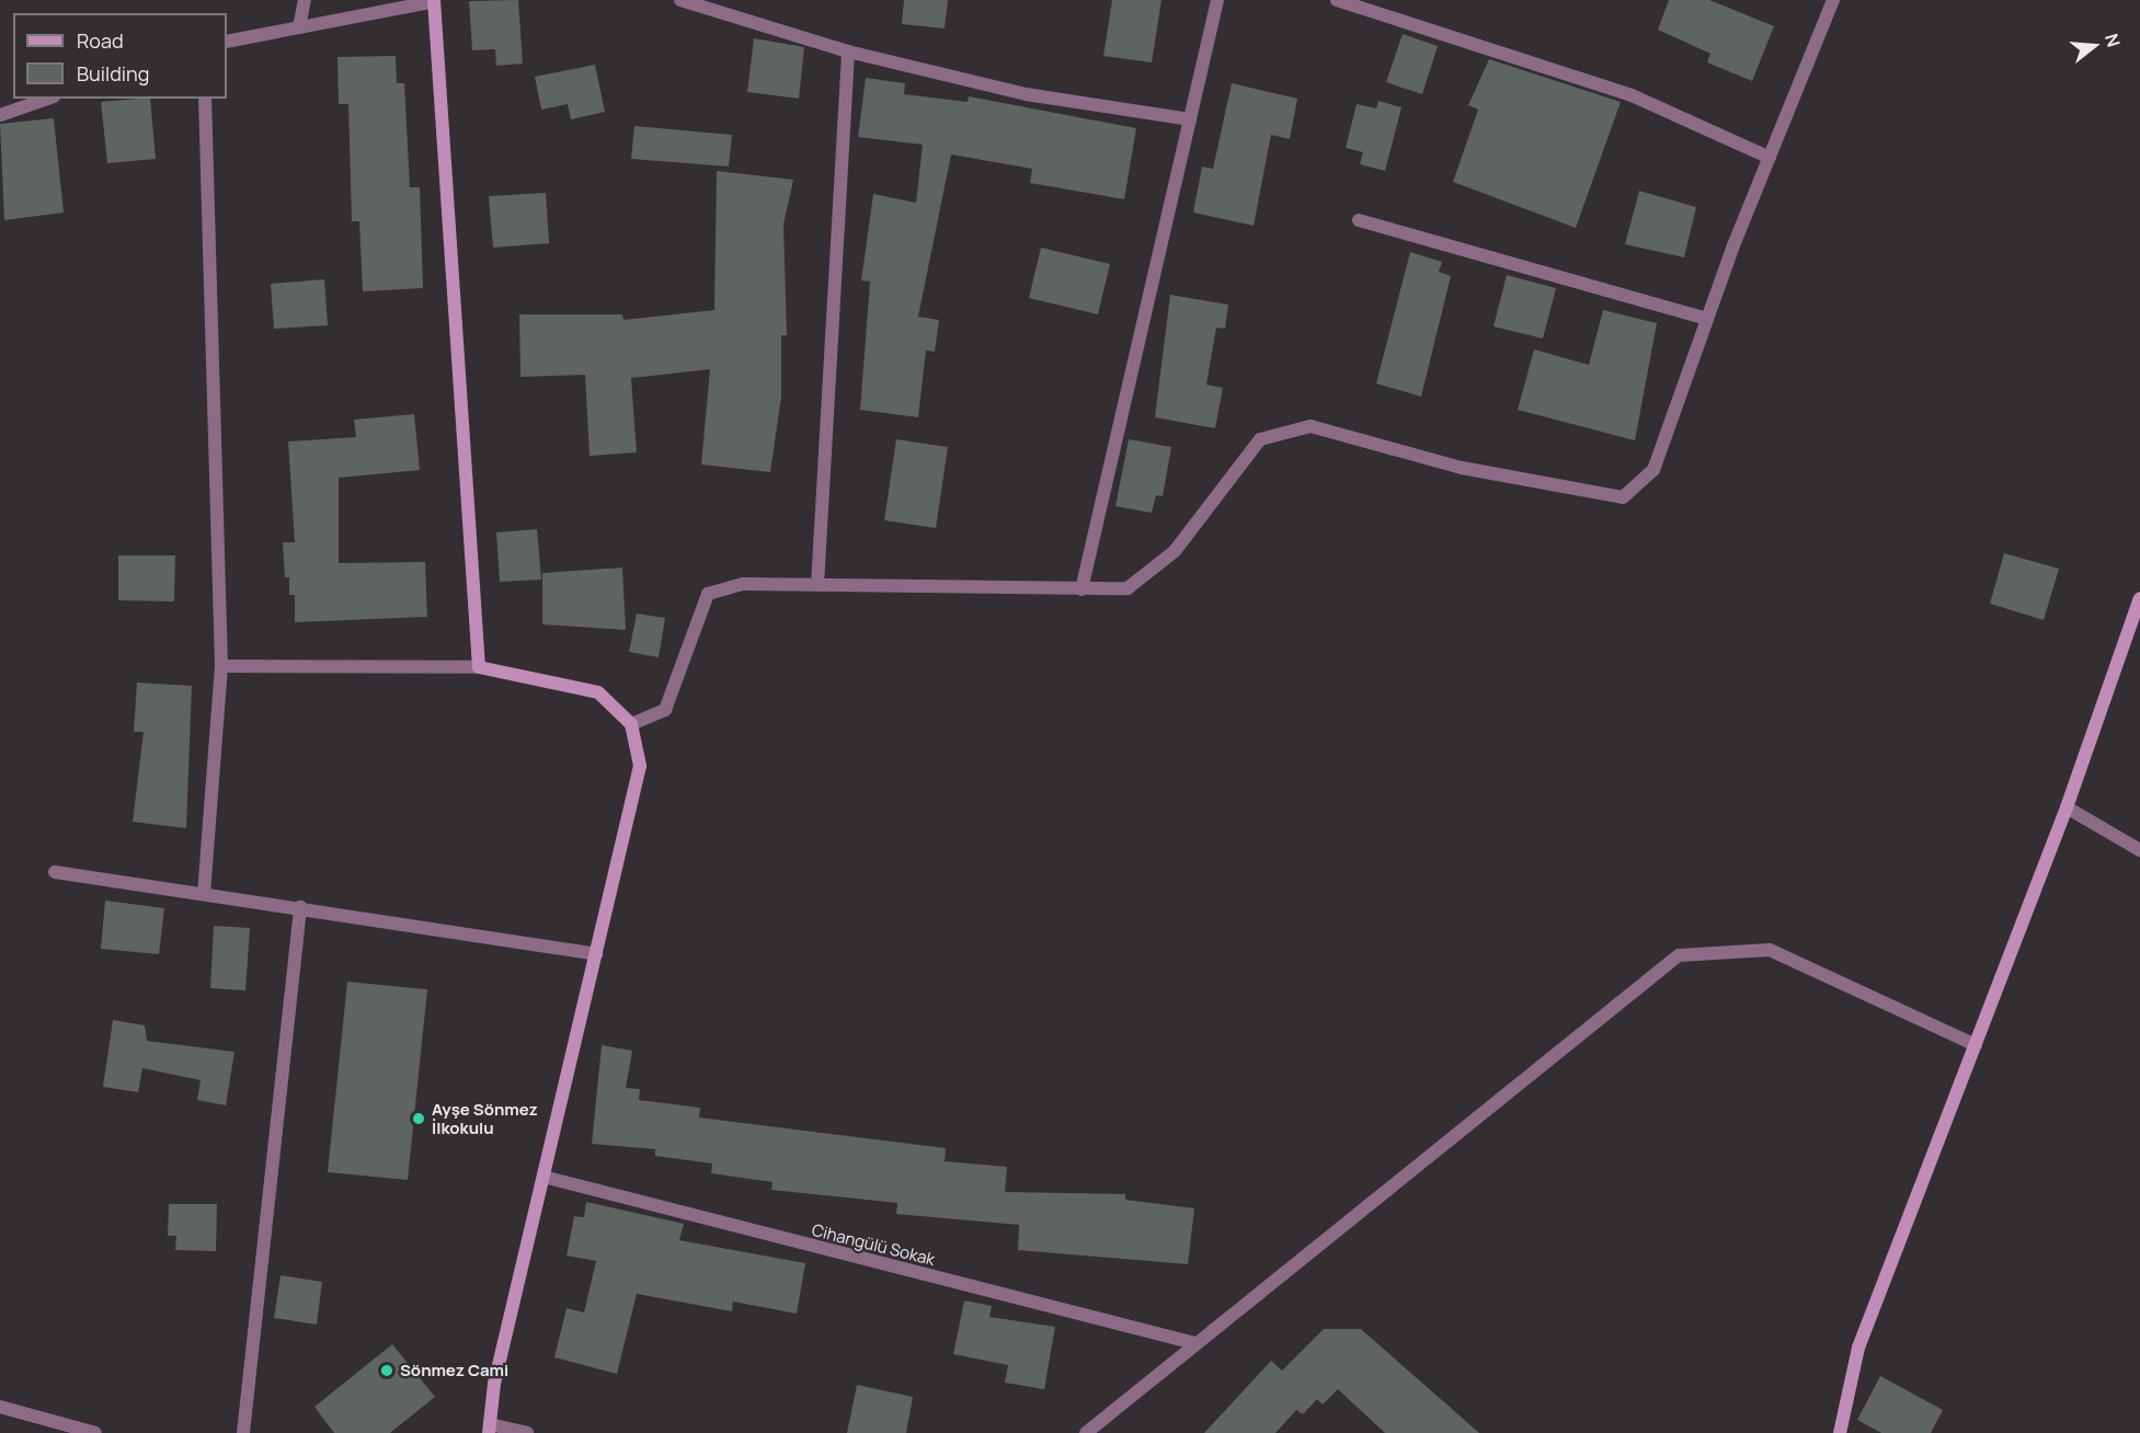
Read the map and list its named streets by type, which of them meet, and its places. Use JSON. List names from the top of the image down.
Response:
{
  "streets": {
    "street": ["Cihangülü Sokak"]
  },
  "places": ["Ayşe Sönmez İlkokulu", "Sönmez Cami"],
  "legend": ["Road", "Building"],
  "north": "right"
}
